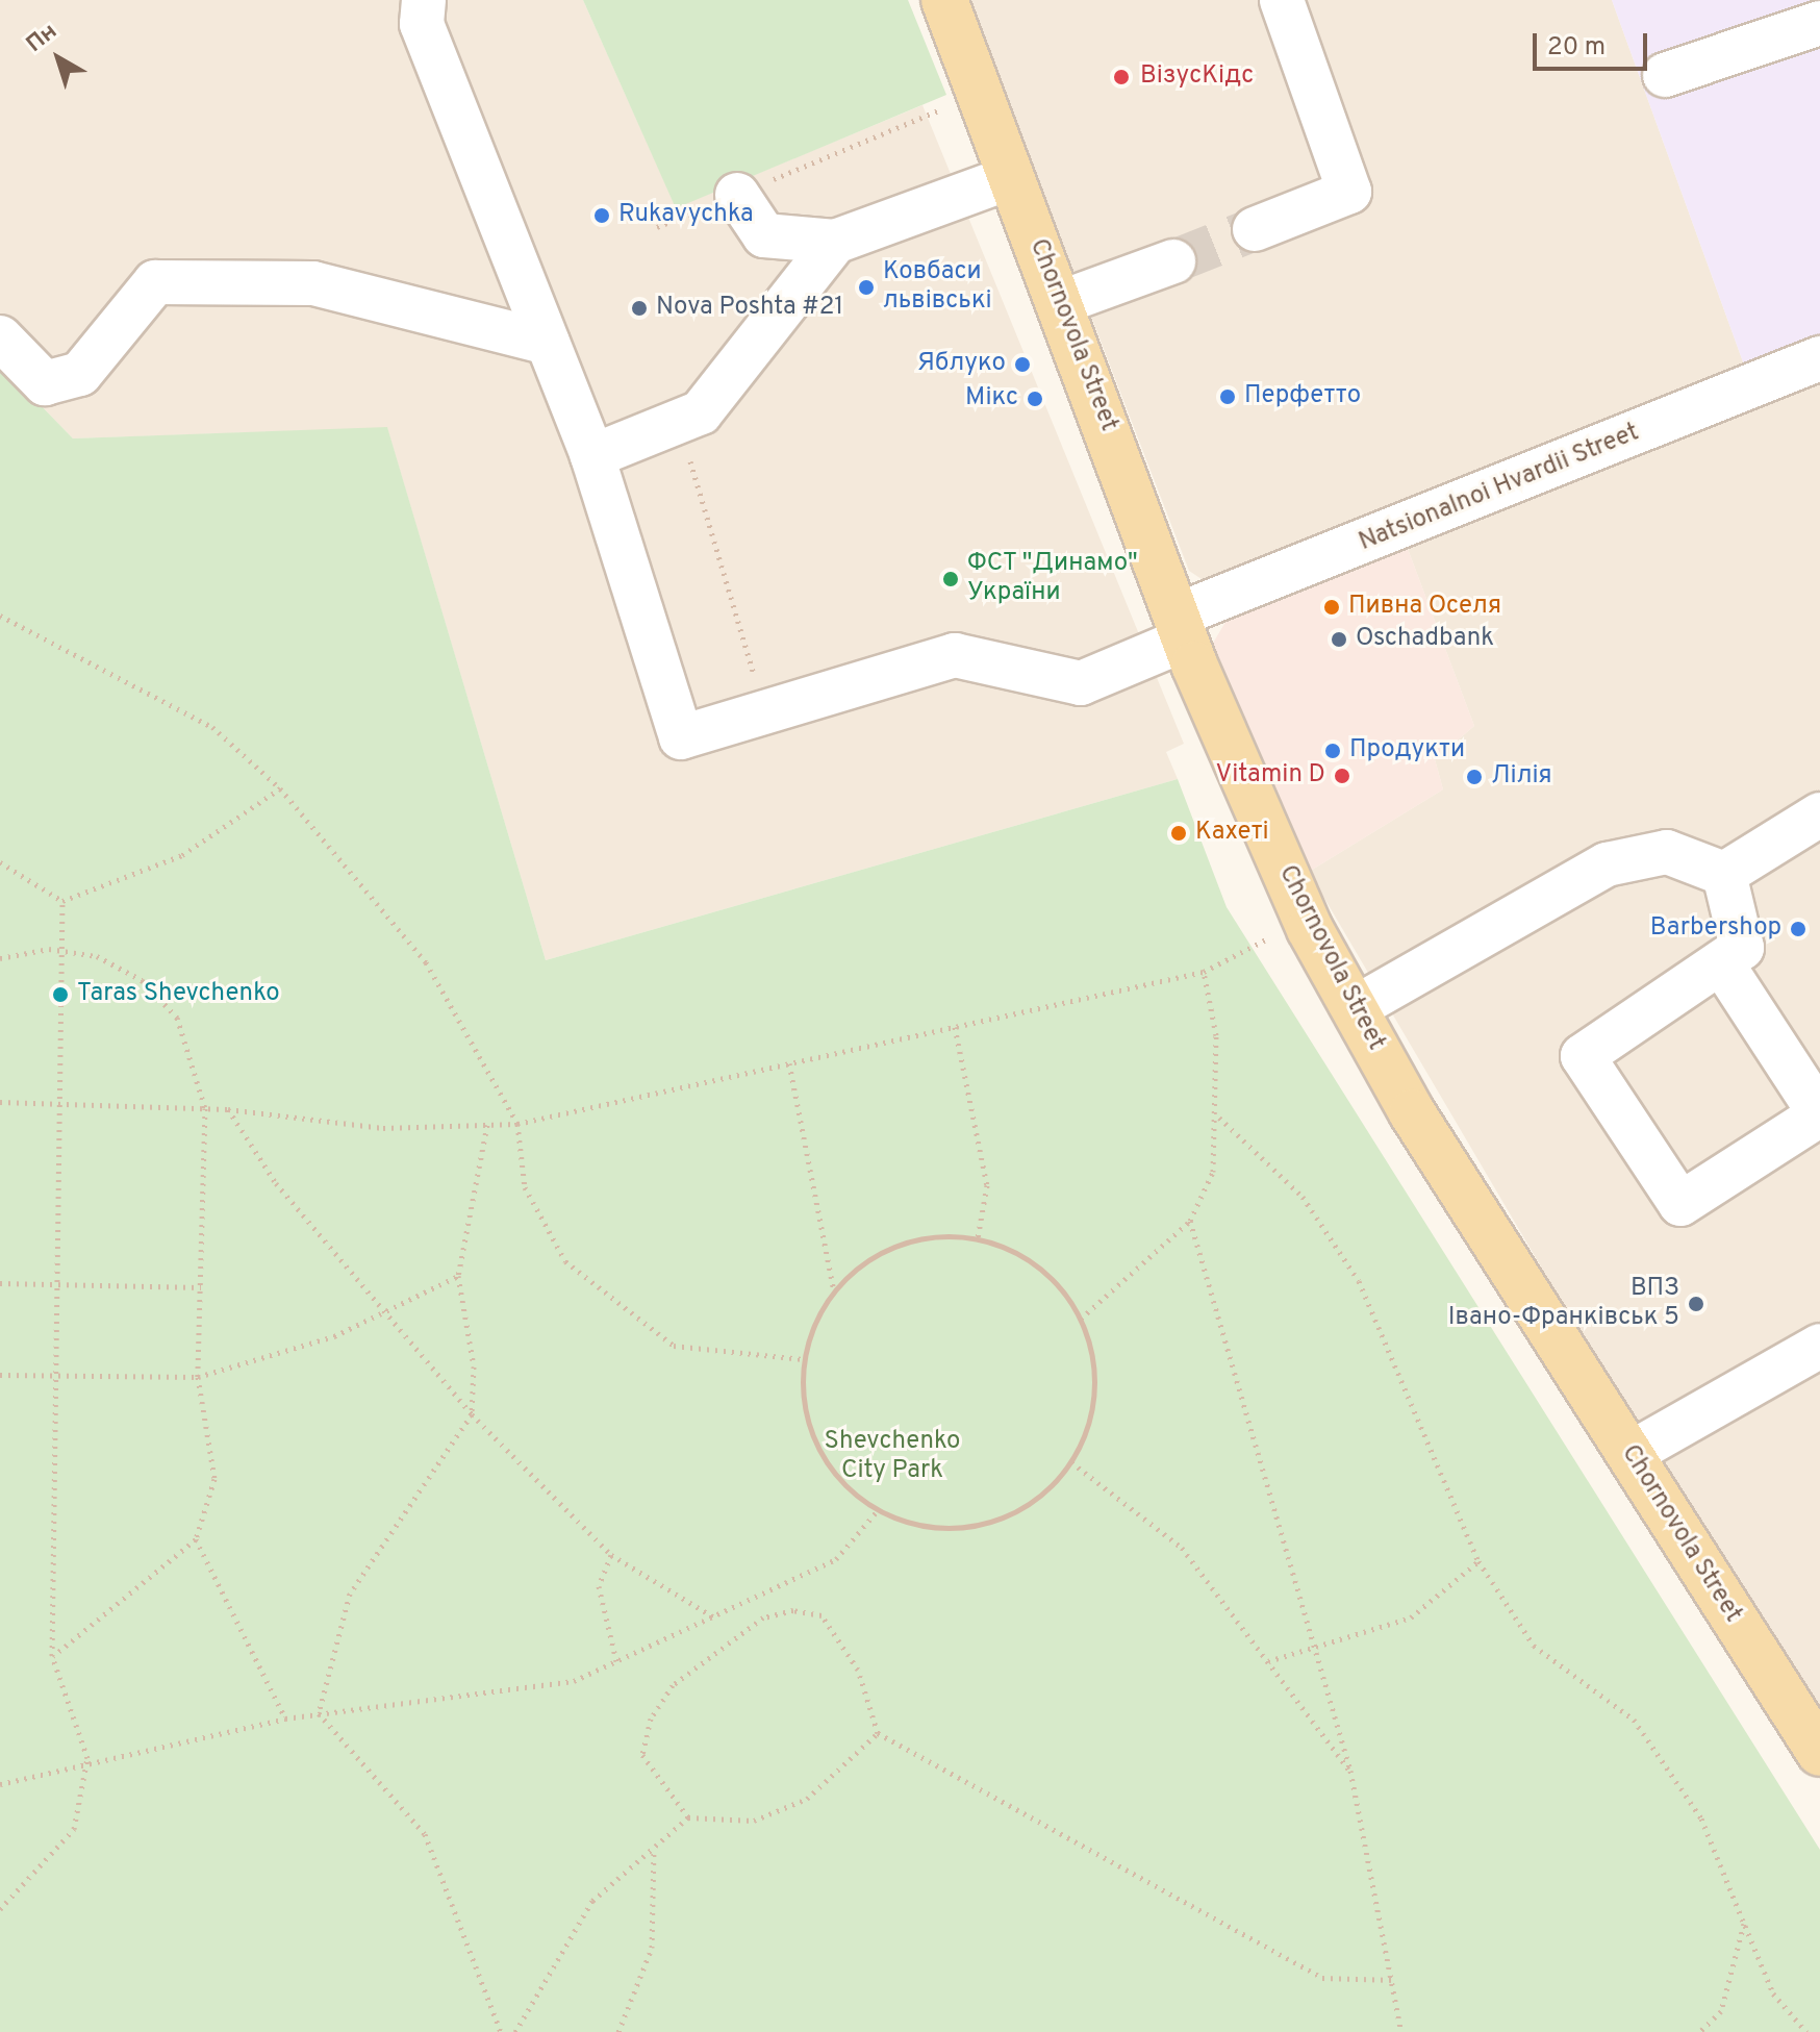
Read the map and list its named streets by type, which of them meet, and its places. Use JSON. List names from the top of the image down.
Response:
{
  "streets": {
    "main road": ["Chornovola Street"],
    "street": ["Natsionalnoi Hvardii Street"]
  },
  "crossings": [
    ["Chornovola Street", "Natsionalnoi Hvardii Street"]
  ],
  "parks": ["Shevchenko City Park"],
  "places": [
    "ВізусКідс",
    "Rukavychka",
    "Ковбаси львівські",
    "Nova Poshta #21",
    "Яблуко",
    "Перфетто",
    "Мікс",
    "ФСТ \"Динамо\" України",
    "Пивна Оселя",
    "Oschadbank",
    "Продукти",
    "Vitamin D",
    "Лілія",
    "Кахеті",
    "Barbershop",
    "Taras Shevchenko",
    "ВПЗ Івано-Франківськ 5"
  ],
  "scale_bar": "20 m",
  "north": "top left"
}
